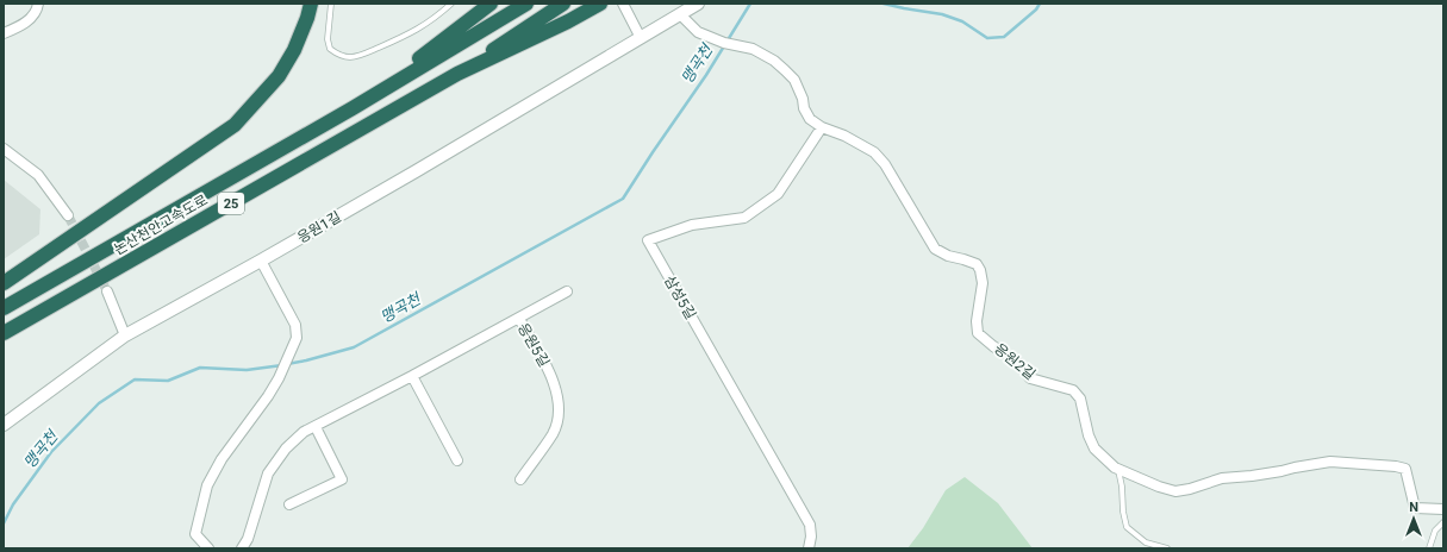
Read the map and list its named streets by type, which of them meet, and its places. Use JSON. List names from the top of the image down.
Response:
{
  "streets": {
    "highway": ["25", "논산천안고속도로"],
    "street": [
      "응원1길",
      "삼성5길",
      "응원5길",
      "응원2길"
    ]
  },
  "crossings": [
    ["응원1길", "응원2길"],
    ["삼성5길", "응원2길"]
  ],
  "water": ["맹곡천"],
  "north": "top"
}
